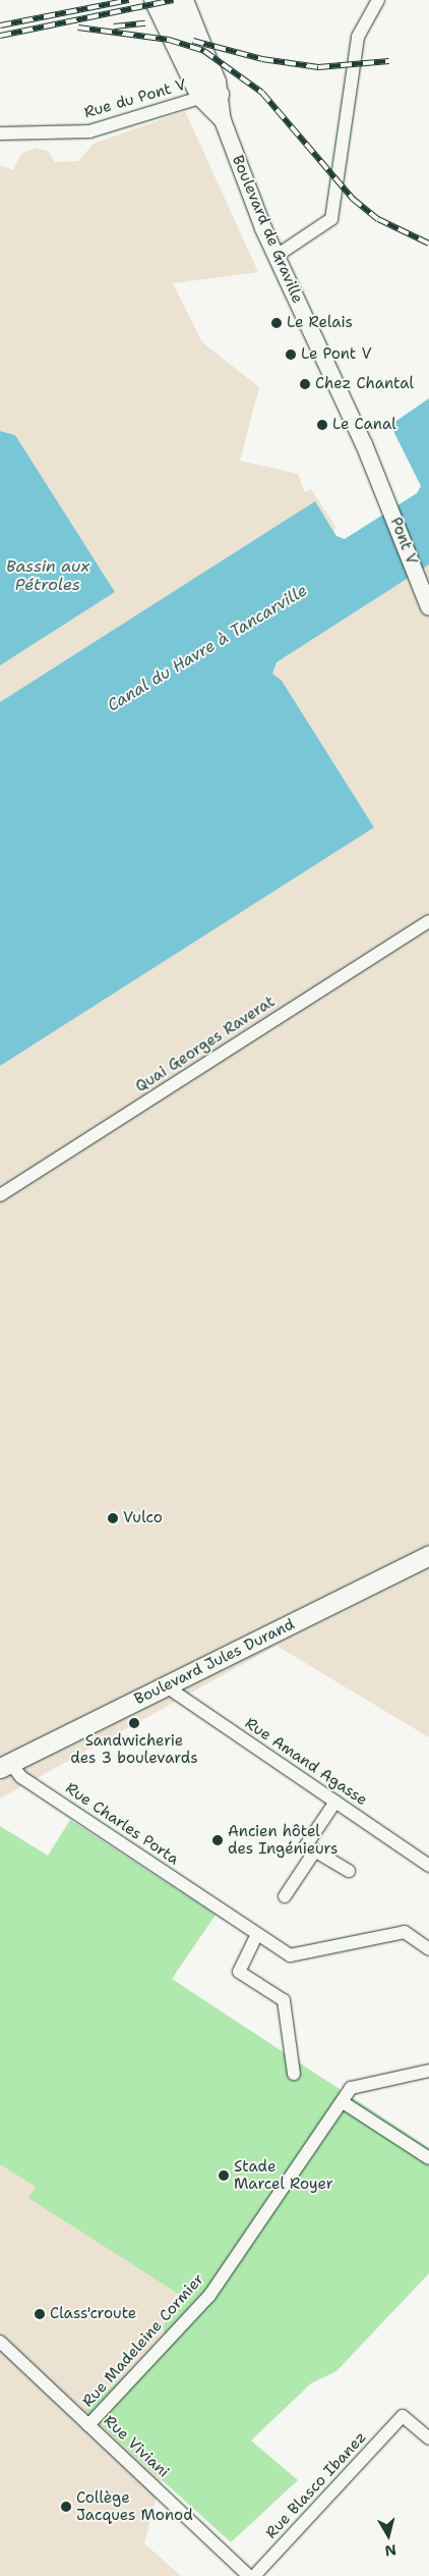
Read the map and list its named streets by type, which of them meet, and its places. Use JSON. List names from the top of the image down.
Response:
{
  "streets": {
    "main road": ["Boulevard Jules Durand"],
    "street": [
      "Rue du Pont V",
      "Boulevard de Graville",
      "Pont V",
      "Quai Georges Raverat",
      "Rue Amand Agasse",
      "Rue Charles Porta",
      "Rue Madeleine Cormier",
      "Rue Viviani",
      "Rue Blasco Ibanez"
    ]
  },
  "crossings": [
    ["Rue du Pont V", "Boulevard de Graville"],
    ["Boulevard de Graville", "Pont V"],
    ["Boulevard Jules Durand", "Rue Amand Agasse"],
    ["Boulevard Jules Durand", "Rue Charles Porta"],
    ["Rue Madeleine Cormier", "Rue Viviani"]
  ],
  "water": ["Bassin aux Pétroles", "Canal du Havre à Tancarville"],
  "places": [
    "Le Relais",
    "Le Pont V",
    "Chez Chantal",
    "Le Canal",
    "Vulco",
    "Sandwicherie des 3 boulevards",
    "Ancien hôtel des Ingénieurs",
    "Stade Marcel Royer",
    "Class'croute",
    "Collège Jacques Monod"
  ],
  "north": "bottom"
}
